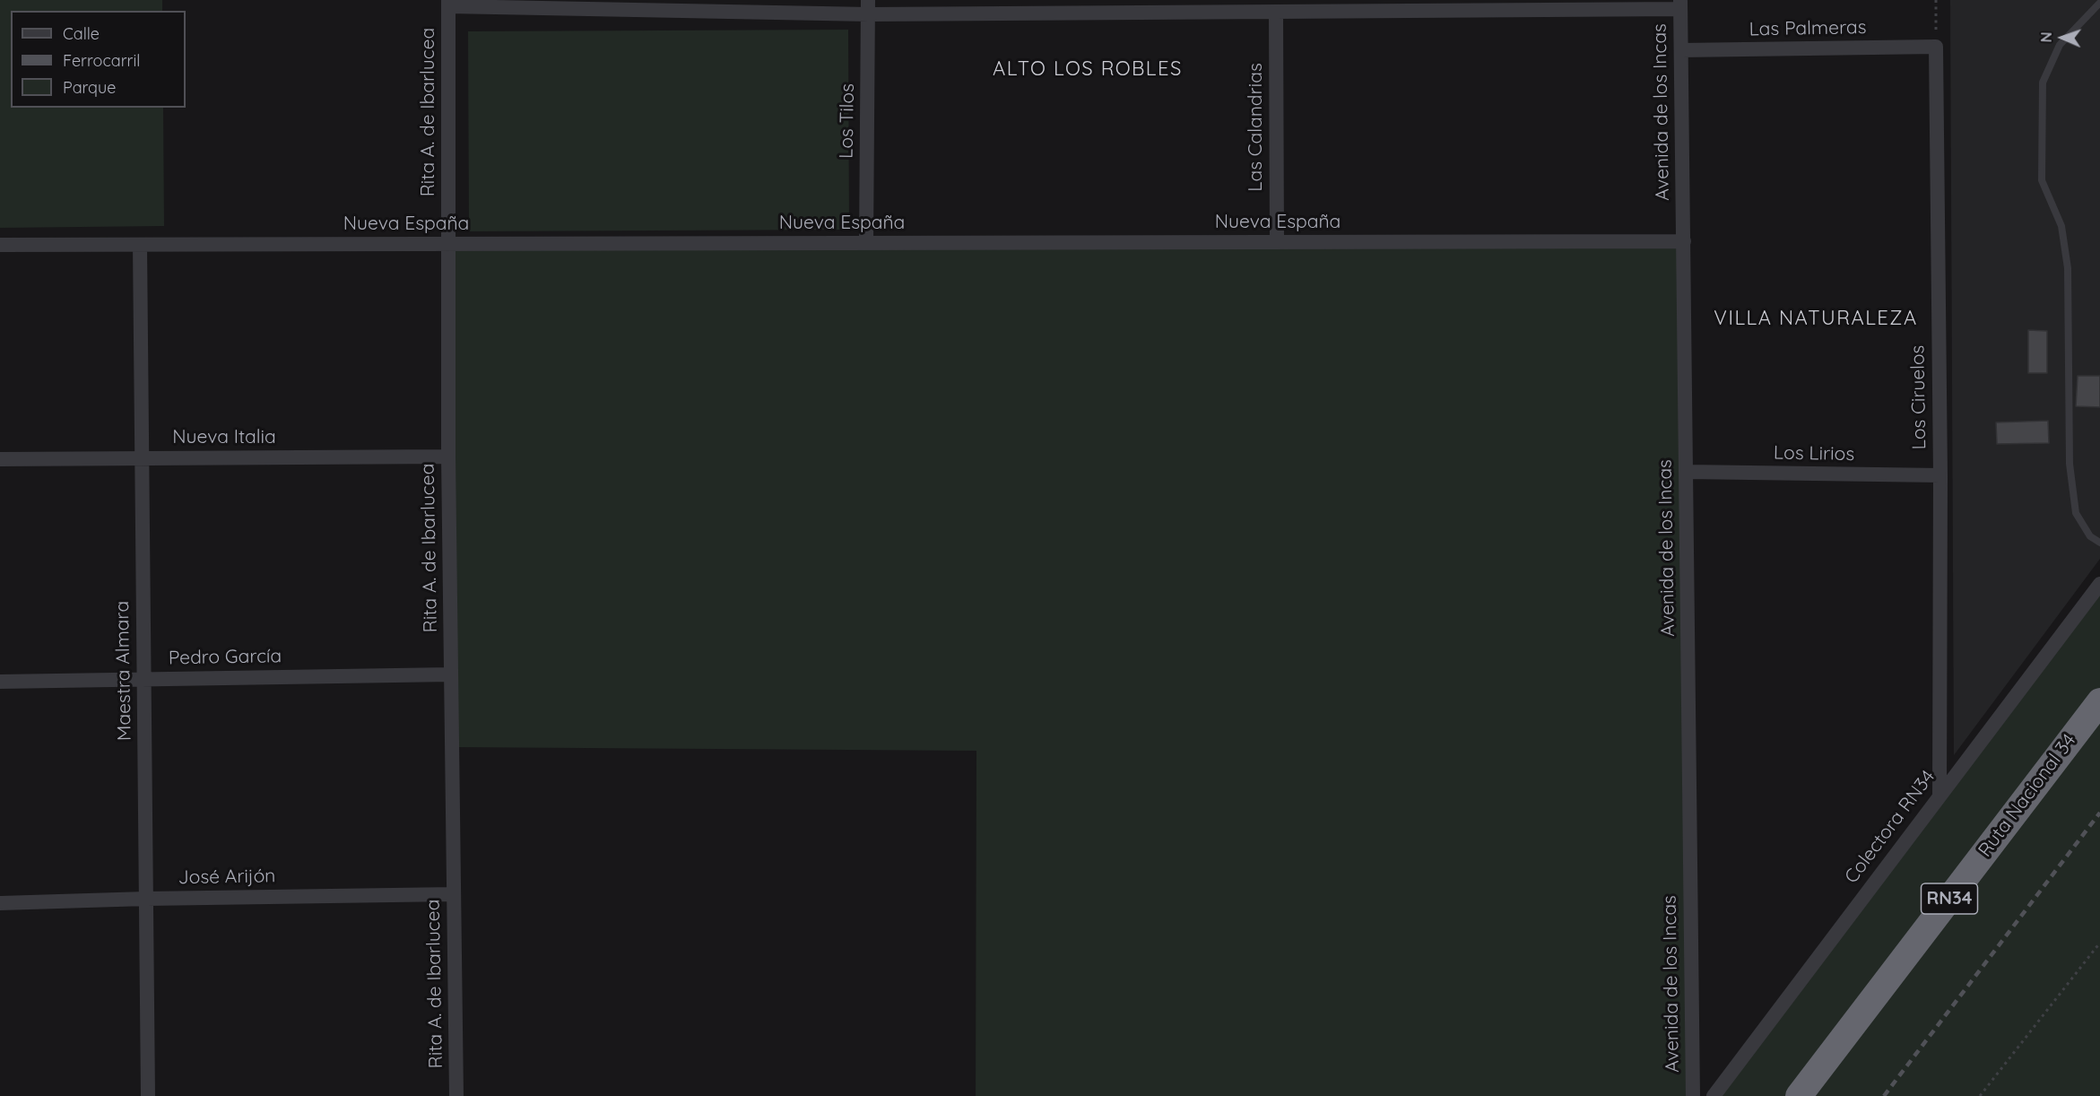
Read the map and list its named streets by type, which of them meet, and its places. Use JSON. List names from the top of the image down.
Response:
{
  "streets": {
    "highway": ["Ruta Nacional 34", "RN34"],
    "street": [
      "Las Palmeras",
      "Rita A. de Ibarlucea",
      "Avenida de los Incas",
      "Los Tilos",
      "Las Calandrias",
      "Nueva España",
      "Los Ciruelos",
      "Nueva Italia",
      "Los Lirios",
      "Pedro García",
      "Maestra Almara",
      "Colectora RN34",
      "José Arijón"
    ]
  },
  "crossings": [
    ["Las Palmeras", "Avenida de los Incas"],
    ["Las Palmeras", "Los Ciruelos"],
    ["Rita A. de Ibarlucea", "Nueva España"],
    ["Rita A. de Ibarlucea", "Nueva Italia"],
    ["Rita A. de Ibarlucea", "Pedro García"],
    ["Rita A. de Ibarlucea", "José Arijón"],
    ["Avenida de los Incas", "Nueva España"],
    ["Avenida de los Incas", "Los Lirios"],
    ["Los Tilos", "Nueva España"],
    ["Las Calandrias", "Nueva España"],
    ["Nueva España", "Maestra Almara"],
    ["Los Ciruelos", "Los Lirios"],
    ["Los Ciruelos", "Colectora RN34"],
    ["Nueva Italia", "Maestra Almara"],
    ["Pedro García", "Maestra Almara"],
    ["Maestra Almara", "José Arijón"]
  ],
  "districts": ["ALTO LOS ROBLES", "VILLA NATURALEZA"],
  "legend": ["Calle", "Ferrocarril", "Parque"],
  "north": "left"
}
